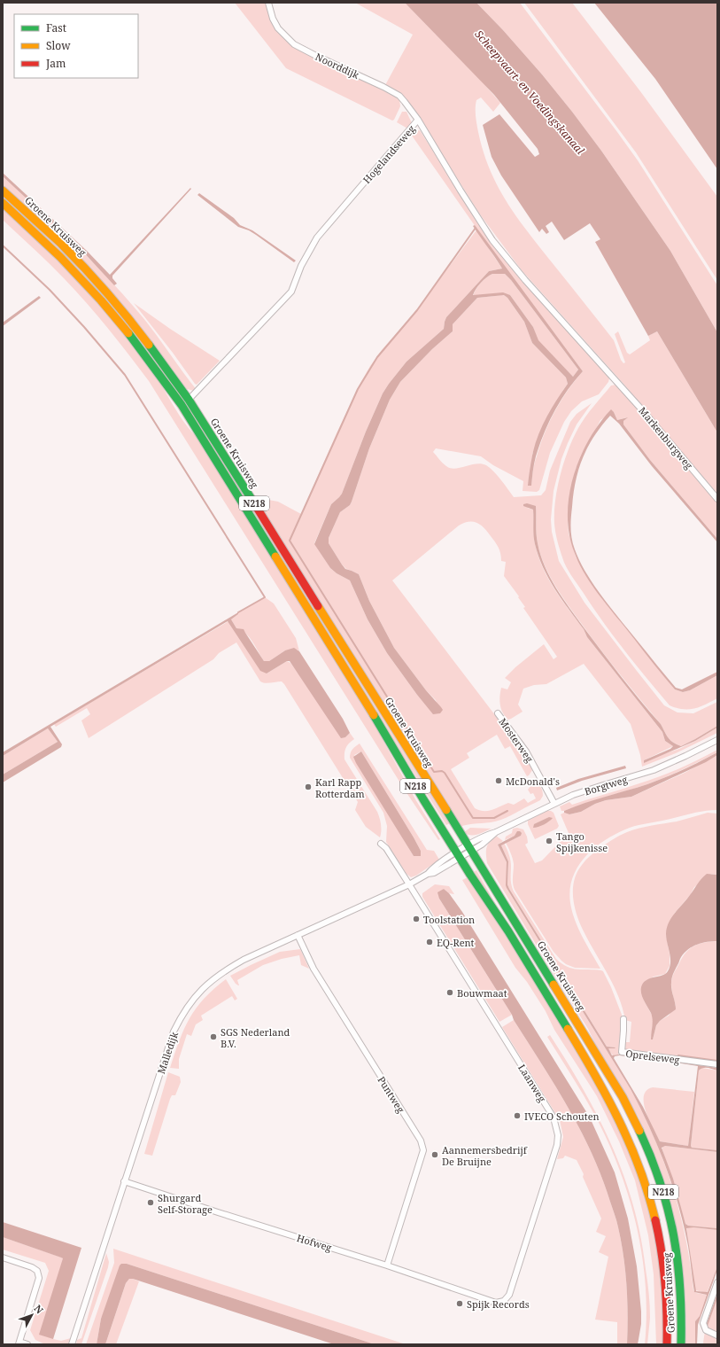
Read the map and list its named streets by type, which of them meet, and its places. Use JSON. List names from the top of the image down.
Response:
{
  "streets": {
    "main road": ["Groene Kruisweg", "N218"],
    "street": [
      "Noorddijk",
      "Hogelandseweg",
      "Markenburgweg",
      "Mosterweg",
      "Borgtweg",
      "Malledijk",
      "Oprelseweg",
      "Laanweg",
      "Puntweg",
      "Hofweg"
    ]
  },
  "crossings": [
    ["Noorddijk", "Hogelandseweg"],
    ["Hogelandseweg", "Groene Kruisweg"],
    ["Hogelandseweg", "Markenburgweg"],
    ["Groene Kruisweg", "Borgtweg"],
    ["Groene Kruisweg", "Malledijk"],
    ["Mosterweg", "Borgtweg"],
    ["Borgtweg", "Malledijk"],
    ["Malledijk", "Laanweg"],
    ["Malledijk", "Puntweg"],
    ["Malledijk", "Hofweg"],
    ["Laanweg", "Hofweg"],
    ["Puntweg", "Hofweg"]
  ],
  "water": ["Scheepvaart- en Voedingskanaal"],
  "places": [
    "McDonald's",
    "Karl Rapp Rotterdam",
    "Tango Spijkenisse",
    "Toolstation",
    "EQ-Rent",
    "Bouwmaat",
    "SGS Nederland B.V.",
    "IVECO Schouten",
    "Aannemersbedrijf De Bruijne",
    "Shurgard Self-Storage",
    "Spijk Records"
  ],
  "legend": ["Fast", "Slow", "Jam"],
  "north": "top right"
}
